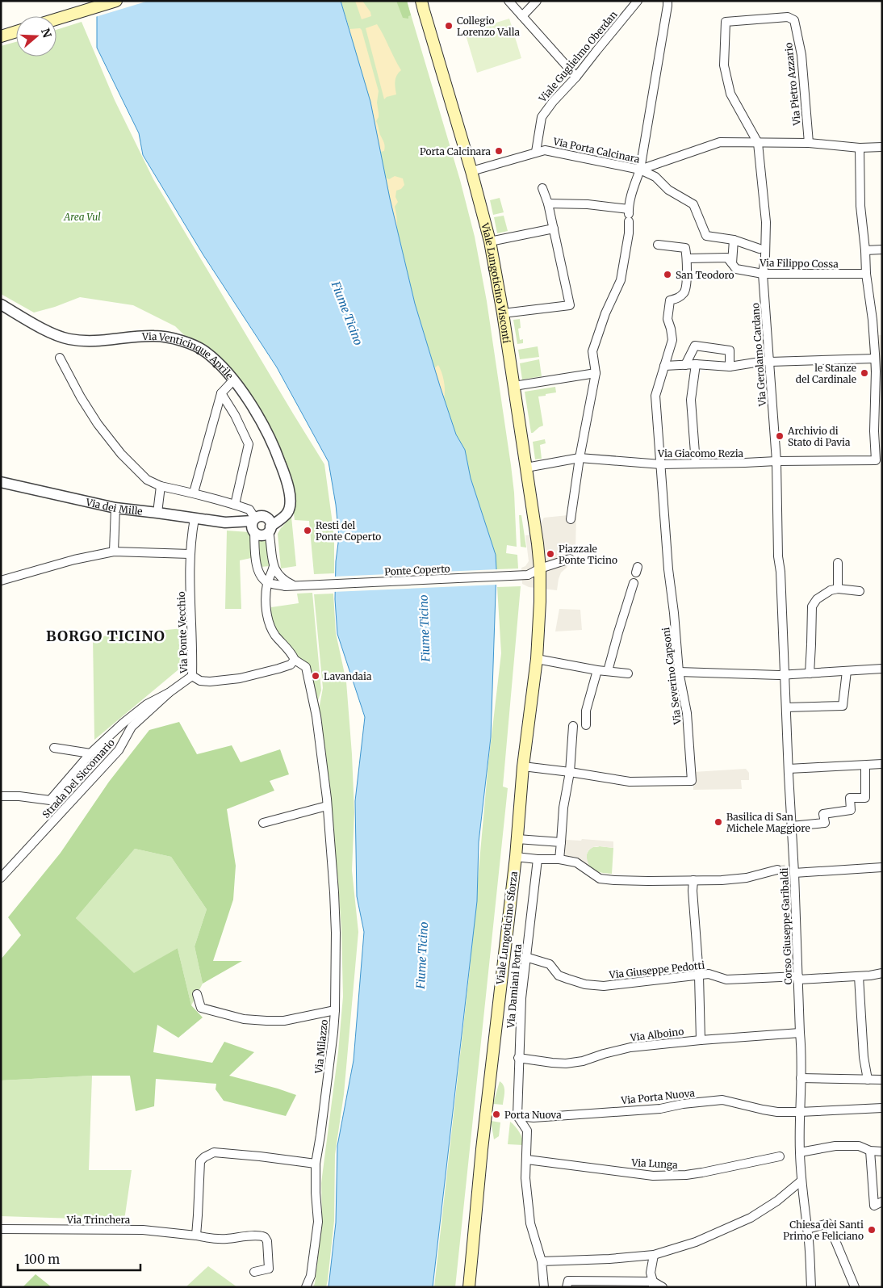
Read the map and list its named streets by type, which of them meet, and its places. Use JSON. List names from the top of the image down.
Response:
{
  "streets": {
    "main road": ["Viale Lungoticino Visconti", "Viale Lungoticino Sforza"],
    "street": [
      "Viale Guglielmo Oberdan",
      "Via Pietro Azzario",
      "Via Porta Calcinara",
      "Via Filippo Cossa",
      "Via Gerolamo Cardano",
      "Via Venticinque Aprile",
      "Via Giacomo Rezia",
      "Via dei Mille",
      "Ponte Coperto",
      "Via Ponte Vecchio",
      "Via Severino Capsoni",
      "Strada Del Siccomario",
      "Corso Giuseppe Garibaldi",
      "Via Giuseppe Pedotti",
      "Via Damiani Porta",
      "Via Alboino",
      "Via Milazzo",
      "Via Porta Nuova",
      "Via Lunga",
      "Via Trinchera"
    ]
  },
  "crossings": [
    ["Viale Guglielmo Oberdan", "Via Porta Calcinara"],
    ["Via Pietro Azzario", "Via Gerolamo Cardano"],
    ["Via Porta Calcinara", "Viale Lungoticino Visconti"],
    ["Via Filippo Cossa", "Via Gerolamo Cardano"],
    ["Via Filippo Cossa", "Via Severino Capsoni"],
    ["Viale Lungoticino Visconti", "Via Giacomo Rezia"],
    ["Viale Lungoticino Visconti", "Ponte Coperto"],
    ["Viale Lungoticino Visconti", "Viale Lungoticino Sforza"],
    ["Via Gerolamo Cardano", "Via Giacomo Rezia"],
    ["Via Gerolamo Cardano", "Corso Giuseppe Garibaldi"],
    ["Via Giacomo Rezia", "Via Severino Capsoni"],
    ["Via dei Mille", "Via Ponte Vecchio"],
    ["Ponte Coperto", "Viale Lungoticino Sforza"],
    ["Ponte Coperto", "Via Milazzo"],
    ["Via Ponte Vecchio", "Via Milazzo"],
    ["Corso Giuseppe Garibaldi", "Via Giuseppe Pedotti"],
    ["Corso Giuseppe Garibaldi", "Via Alboino"],
    ["Corso Giuseppe Garibaldi", "Via Porta Nuova"],
    ["Via Giuseppe Pedotti", "Via Damiani Porta"],
    ["Via Damiani Porta", "Via Alboino"],
    ["Via Damiani Porta", "Via Porta Nuova"]
  ],
  "districts": ["BORGO TICINO"],
  "water": ["Fiume Ticino"],
  "parks": ["Area Vul"],
  "places": [
    "Collegio Lorenzo Valla",
    "Porta Calcinara",
    "San Teodoro",
    "le Stanze del Cardinale",
    "Archivio di Stato di Pavia",
    "Resti del Ponte Coperto",
    "Piazzale Ponte Ticino",
    "Lavandaia",
    "Basilica di San Michele Maggiore",
    "Porta Nuova",
    "Chiesa dei Santi Primo e Feliciano"
  ],
  "scale_bar": "100 m",
  "north": "right"
}
